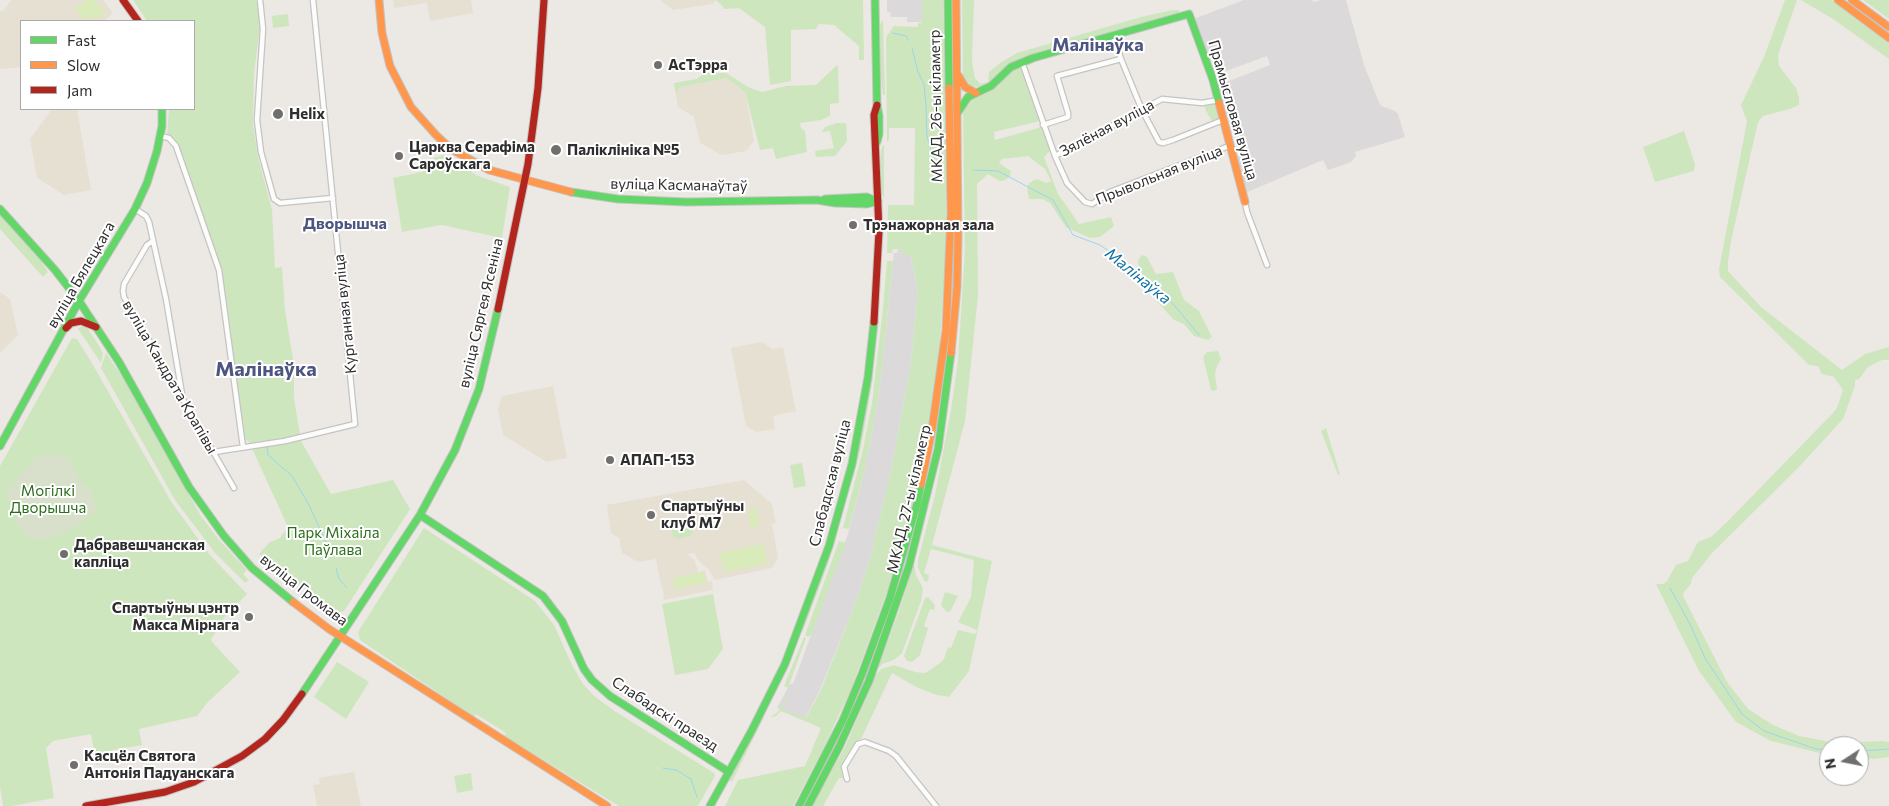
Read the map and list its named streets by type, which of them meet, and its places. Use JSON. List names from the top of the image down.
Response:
{
  "streets": {
    "main road": [
      "МКАД, 26-ы кіламетр",
      "Прамысловая вуліца",
      "вуліца Касманаўтаў",
      "вуліца Бялецкага",
      "вуліца Сяргея Ясеніна",
      "Слабадская вуліца",
      "МКАД, 27-ы кіламетр",
      "вуліца Громава",
      "Слабадскі праезд"
    ],
    "street": [
      "Зялёная вуліца",
      "Прывольная вуліца",
      "Курганная вуліца",
      "вуліца Кандрата Крапівы"
    ]
  },
  "crossings": [
    ["МКАД, 26-ы кіламетр", "МКАД, 27-ы кіламетр"],
    ["Прамысловая вуліца", "Зялёная вуліца"],
    ["Прамысловая вуліца", "Прывольная вуліца"],
    ["Зялёная вуліца", "Прывольная вуліца"],
    ["вуліца Касманаўтаў", "вуліца Сяргея Ясеніна"],
    ["вуліца Касманаўтаў", "Слабадская вуліца"],
    ["вуліца Бялецкага", "вуліца Громава"],
    ["вуліца Сяргея Ясеніна", "вуліца Громава"],
    ["вуліца Сяргея Ясеніна", "Слабадскі праезд"],
    ["Курганная вуліца", "вуліца Кандрата Крапівы"],
    ["Слабадская вуліца", "Слабадскі праезд"]
  ],
  "districts": ["Малінаўка", "Дворышча", "Малінаўка"],
  "water": ["Малінаўка"],
  "parks": ["Могілкі Дворышча", "Парк Міхаіла Паўлава"],
  "places": [
    "АсТэрра",
    "Helix",
    "Паліклініка №5",
    "Царква Серафіма Сароўскага",
    "Трэнажорная зала",
    "АПАП-153",
    "Спартыўны клуб М7",
    "Дабравешчанская капліца",
    "Спартыўны цэнтр Макса Мірнага",
    "Касцёл Святога Антонія Падуанскага"
  ],
  "legend": ["Fast", "Slow", "Jam"],
  "north": "left"
}
